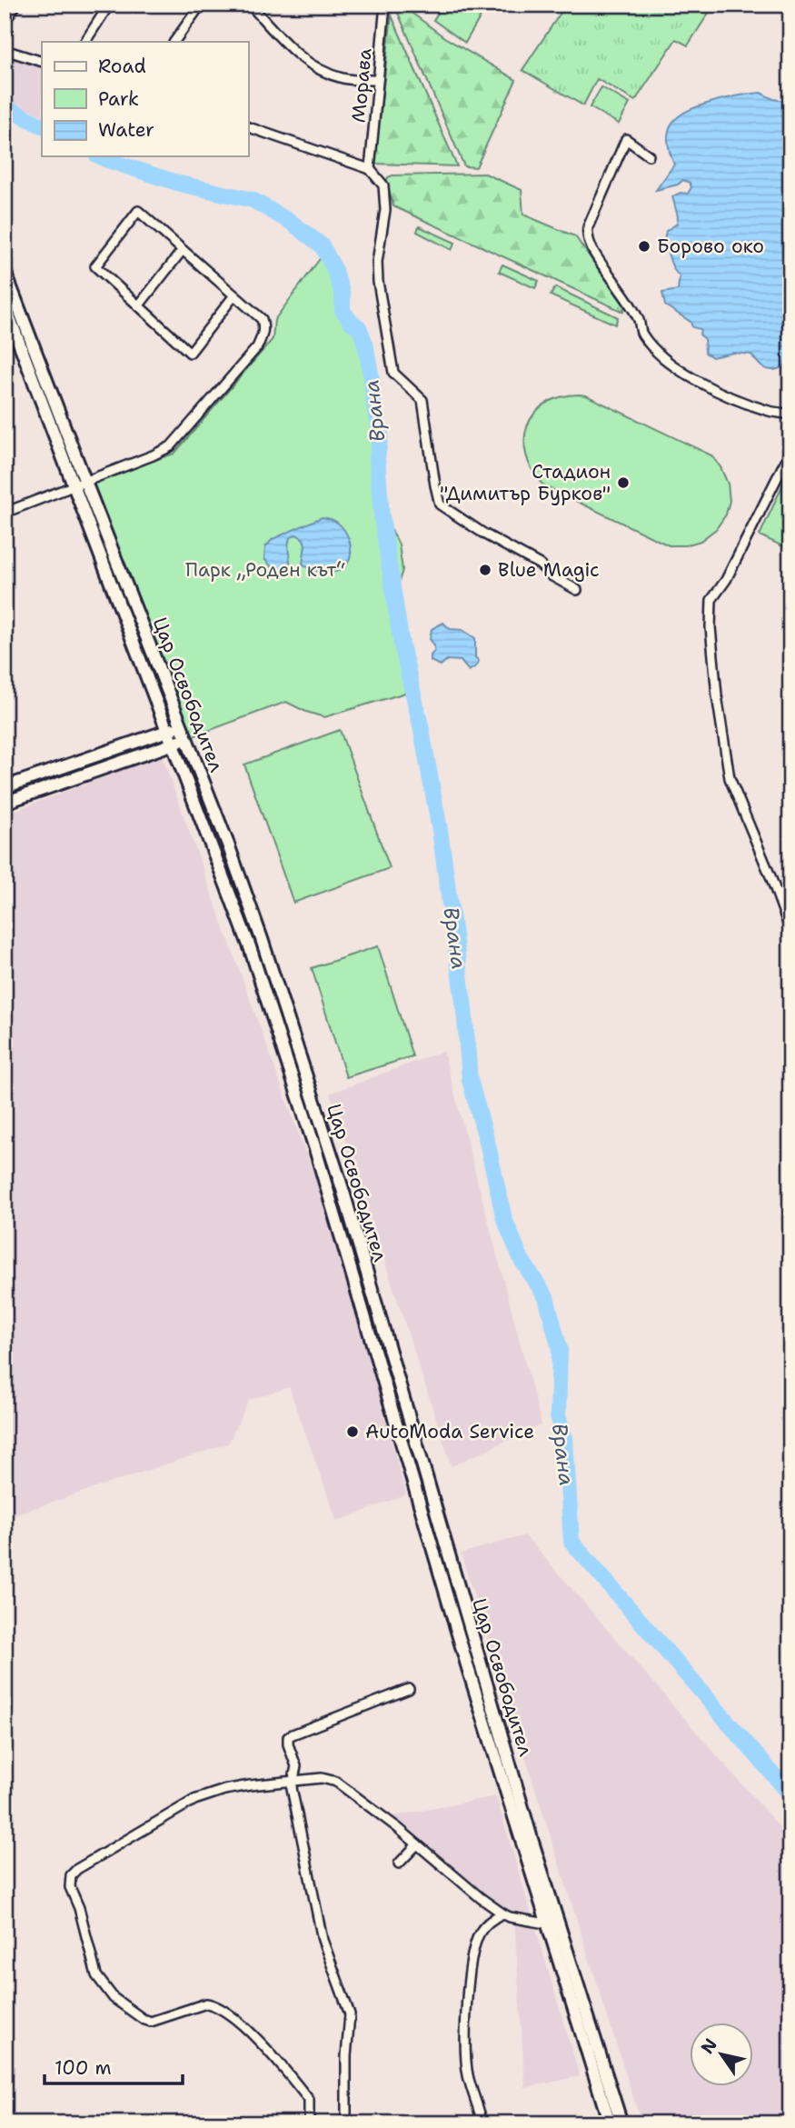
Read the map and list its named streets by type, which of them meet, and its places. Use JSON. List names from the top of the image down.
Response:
{
  "streets": {
    "street": ["Морава", "Цар Освободител"]
  },
  "water": ["Врана"],
  "parks": ["Парк „Роден кът“"],
  "places": [
    "Борово око",
    "Стадион \"Димитър Бурков\"",
    "Blue Magic",
    "AutoModa Service"
  ],
  "legend": ["Road", "Park", "Water"],
  "scale_bar": "100 m",
  "north": "top left"
}
